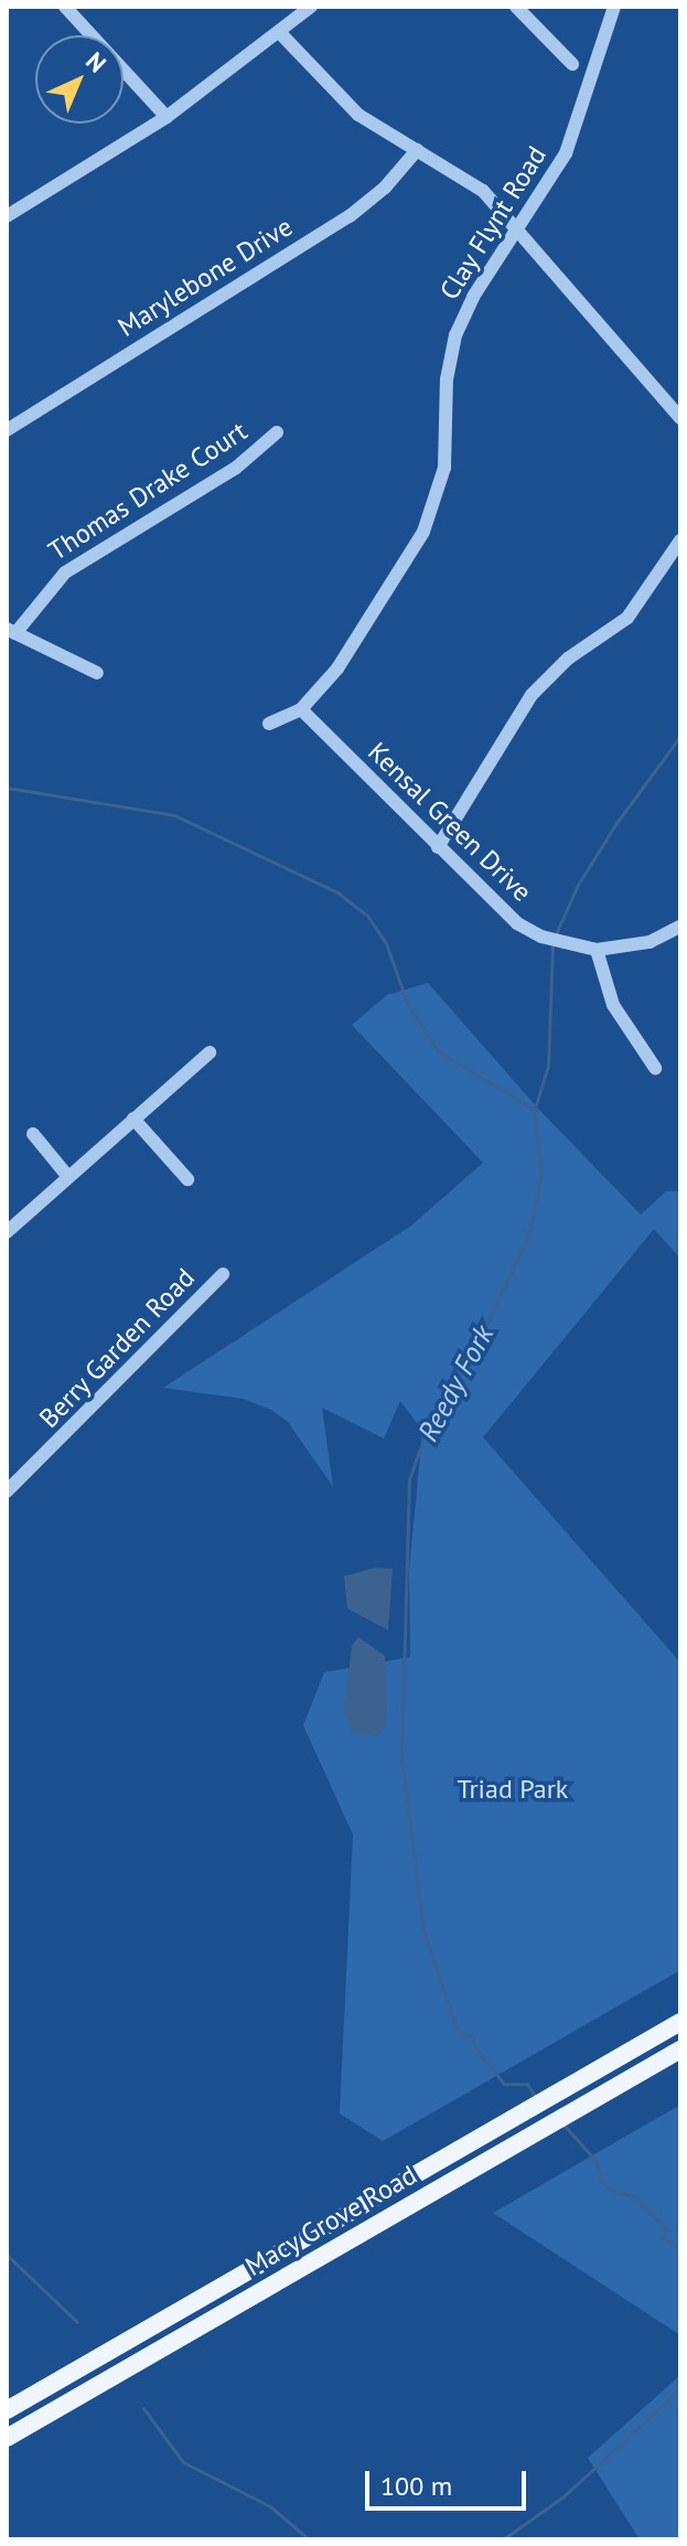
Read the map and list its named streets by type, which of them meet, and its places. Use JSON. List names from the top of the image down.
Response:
{
  "streets": {
    "main road": ["Macy Grove Road"],
    "street": [
      "Clay Flynt Road",
      "Marylebone Drive",
      "Thomas Drake Court",
      "Kensal Green Drive",
      "Berry Garden Road"
    ]
  },
  "crossings": [
    ["Clay Flynt Road", "Kensal Green Drive"]
  ],
  "water": ["Reedy Fork"],
  "parks": ["Triad Park"],
  "scale_bar": "100 m",
  "north": "top right"
}
